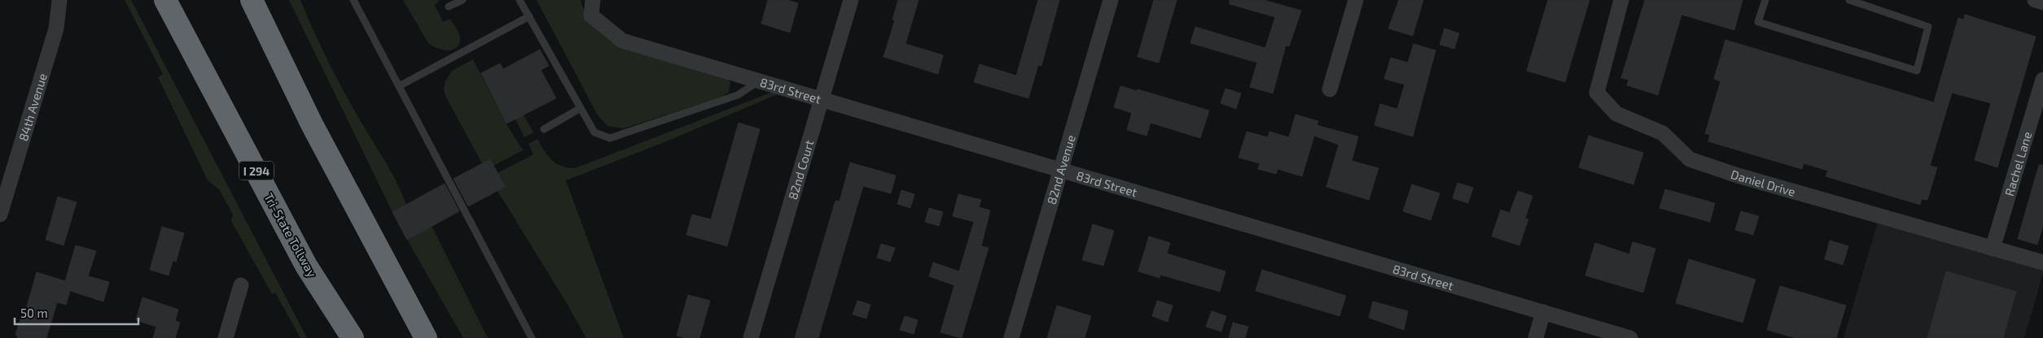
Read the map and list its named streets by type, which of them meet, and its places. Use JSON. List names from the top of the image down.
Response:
{
  "streets": {
    "highway": ["I 294", "Tri-State Tollway"],
    "street": [
      "83rd Street",
      "84th Avenue",
      "Rachel Lane",
      "82nd Court",
      "82nd Avenue",
      "Daniel Drive"
    ]
  },
  "crossings": [
    ["83rd Street", "82nd Court"],
    ["83rd Street", "82nd Avenue"],
    ["Rachel Lane", "Daniel Drive"]
  ],
  "scale_bar": "50 m"
}
